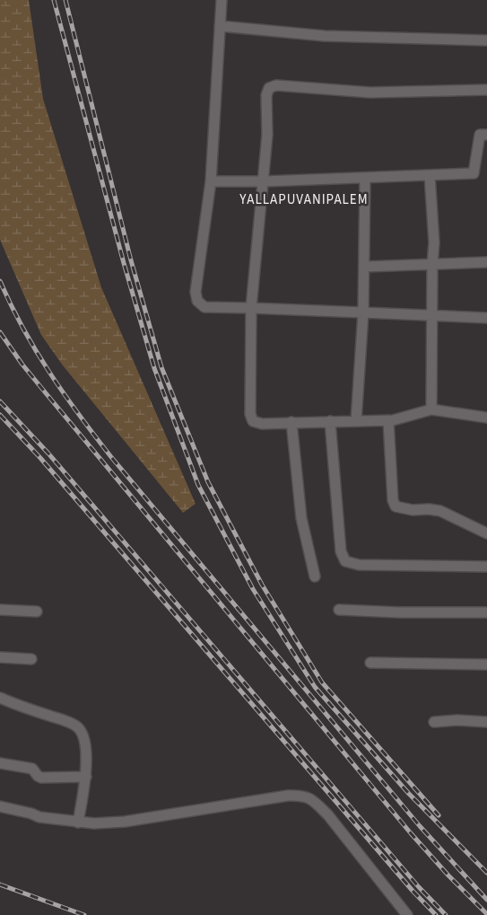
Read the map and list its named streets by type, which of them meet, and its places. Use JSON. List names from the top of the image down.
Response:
{
  "districts": ["YALLAPUVANIPALEM"]
}
